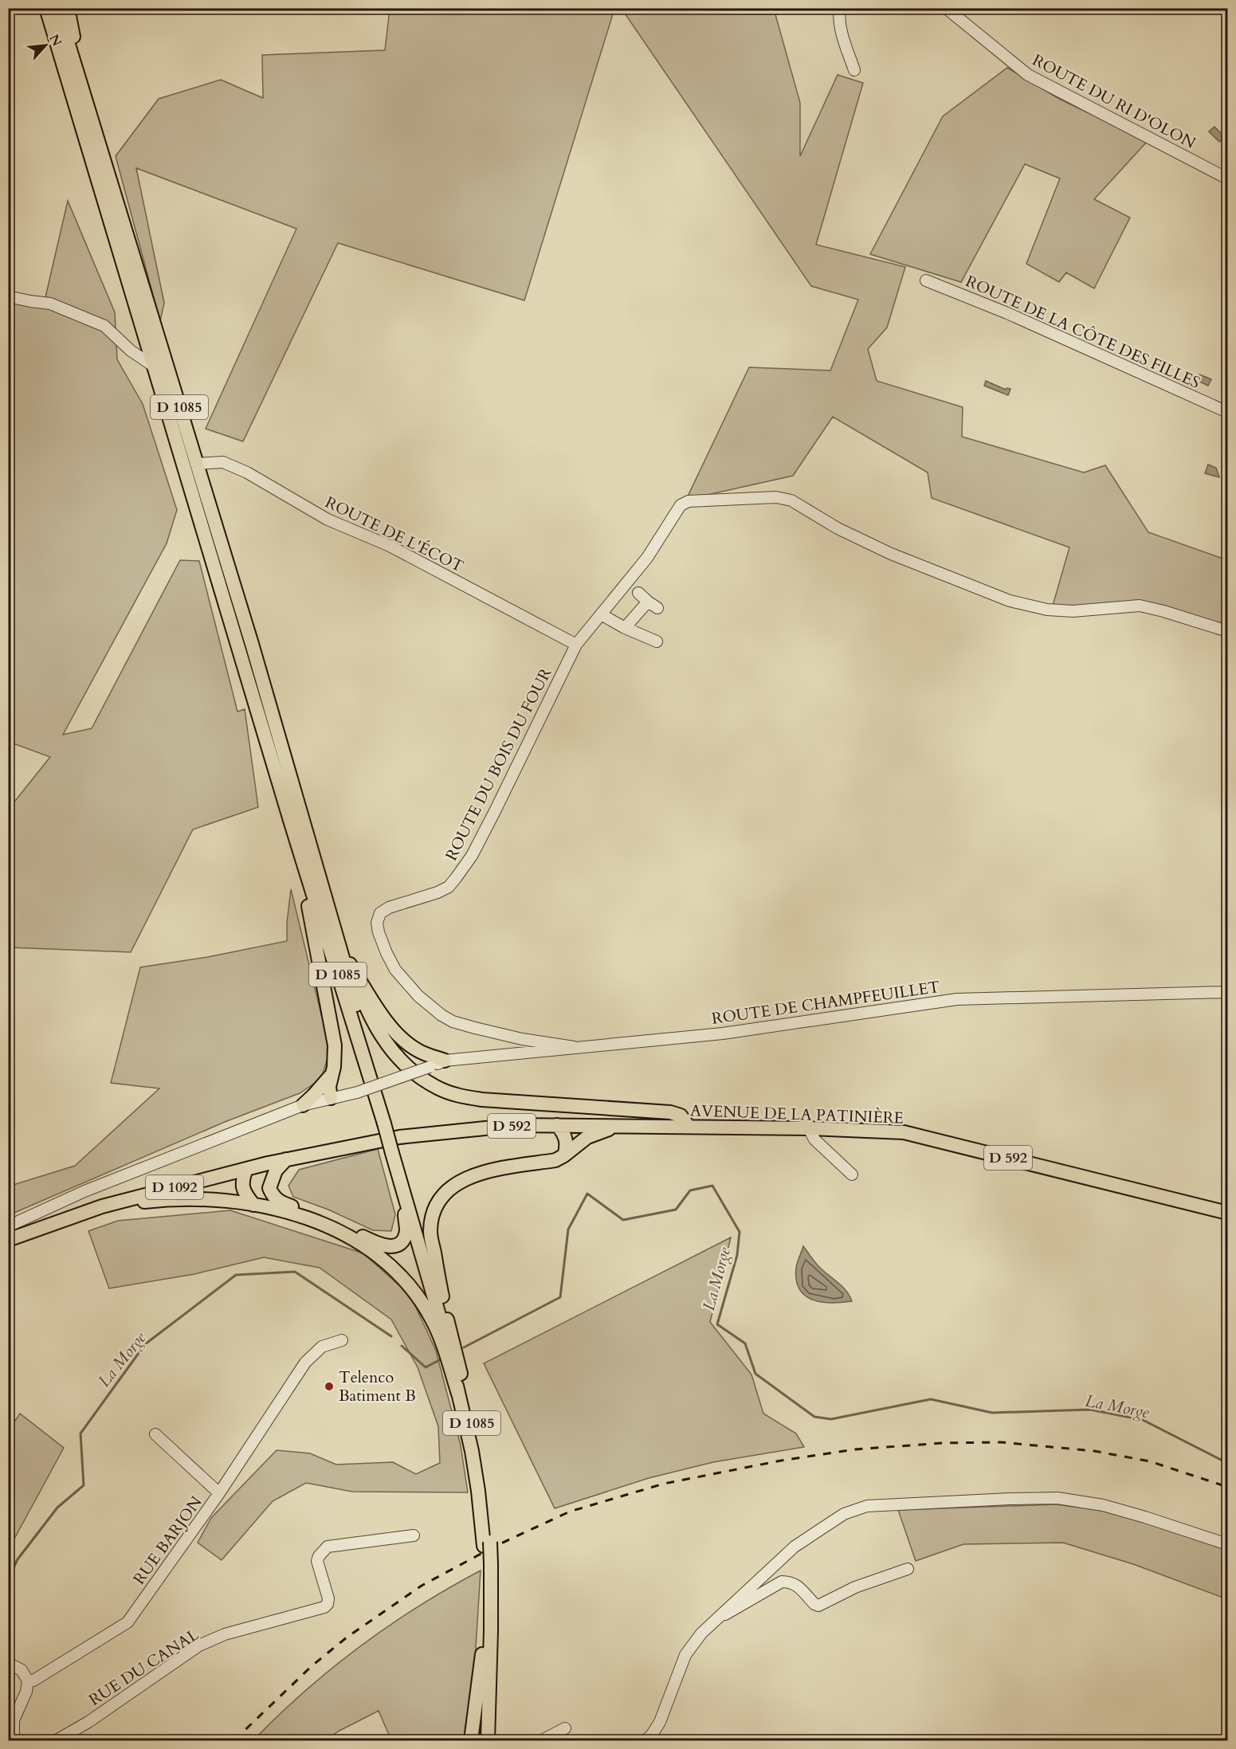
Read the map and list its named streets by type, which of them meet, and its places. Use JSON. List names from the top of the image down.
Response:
{
  "streets": {
    "main road": [
      "D 1085",
      "AVENUE DE LA PATINIÈRE",
      "D 592",
      "D 1092"
    ],
    "street": [
      "ROUTE DU RI D'OLON",
      "ROUTE DE LA CÔTE DES FILLES",
      "ROUTE DE L'ÉCOT",
      "ROUTE DU BOIS DU FOUR",
      "ROUTE DE CHAMPFEUILLET",
      "RUE BARJON",
      "RUE DU CANAL"
    ]
  },
  "crossings": [
    ["D 1085", "ROUTE DE L'ÉCOT"],
    ["ROUTE DE L'ÉCOT", "ROUTE DU BOIS DU FOUR"],
    ["ROUTE DU BOIS DU FOUR", "ROUTE DE CHAMPFEUILLET"],
    ["AVENUE DE LA PATINIÈRE", "D 592"],
    ["D 592", "D 1092"]
  ],
  "water": ["La Morge"],
  "places": ["Telenco Batiment B"],
  "north": "top right"
}
